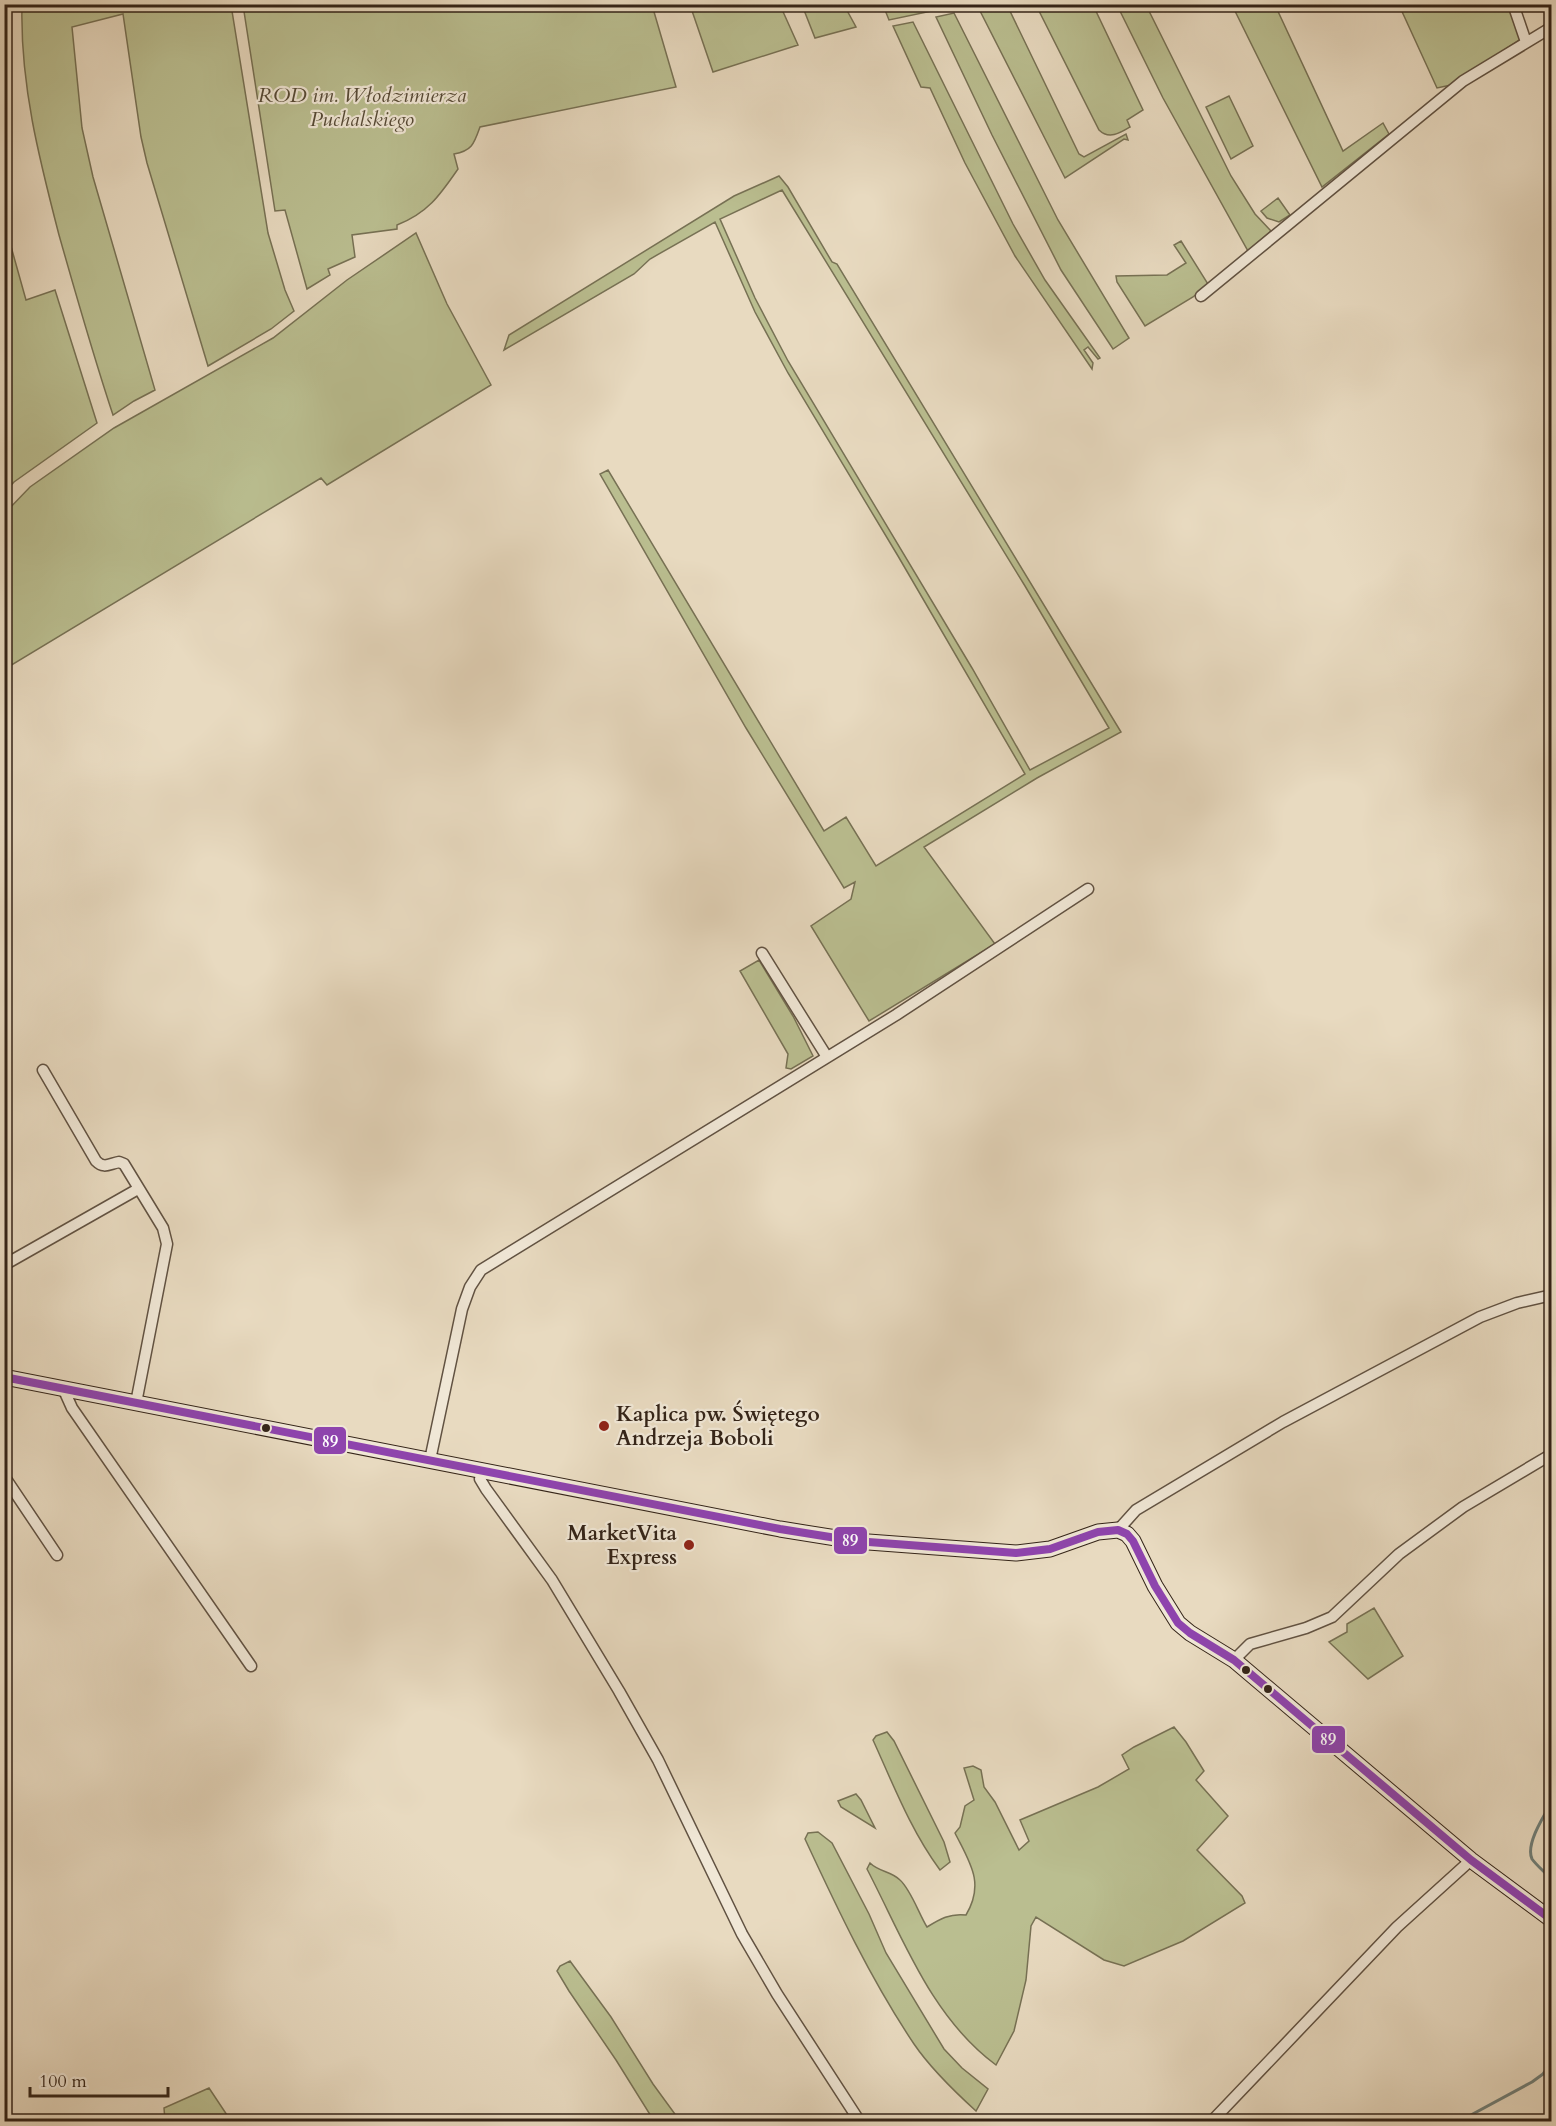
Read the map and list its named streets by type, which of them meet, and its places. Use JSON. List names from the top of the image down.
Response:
{
  "parks": ["ROD im. Włodzimierza Puchalskiego"],
  "places": ["Kaplica pw. Świętego Andrzeja Boboli", "MarketVita Express"],
  "lines": ["transit line 89"],
  "scale_bar": "100 m"
}
